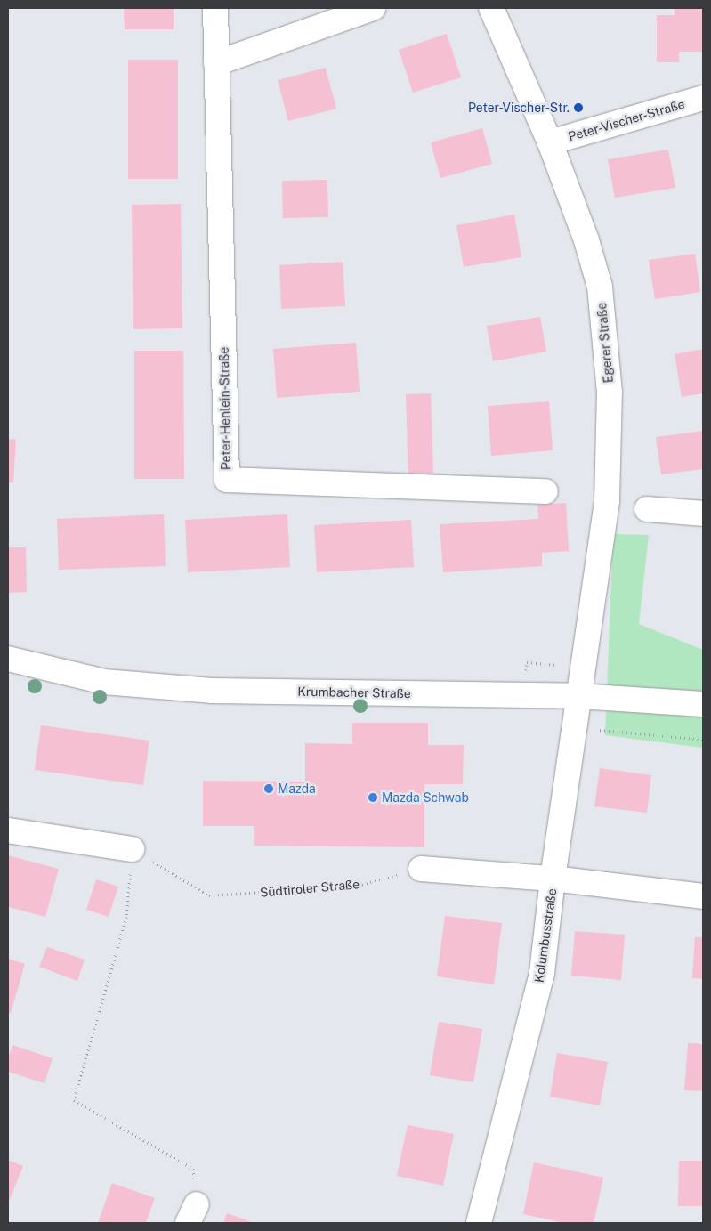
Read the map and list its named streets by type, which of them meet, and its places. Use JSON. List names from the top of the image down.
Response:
{
  "streets": {
    "street": [
      "Peter-Vischer-Straße",
      "Egerer Straße",
      "Peter-Henlein-Straße",
      "Krumbacher Straße",
      "Kolumbusstraße"
    ],
    "path": ["Südtiroler Straße"]
  },
  "crossings": [
    ["Peter-Vischer-Straße", "Egerer Straße"],
    ["Egerer Straße", "Krumbacher Straße"],
    ["Egerer Straße", "Kolumbusstraße"],
    ["Krumbacher Straße", "Kolumbusstraße"]
  ],
  "places": ["Peter-Vischer-Str.", "Mazda", "Mazda Schwab"]
}
